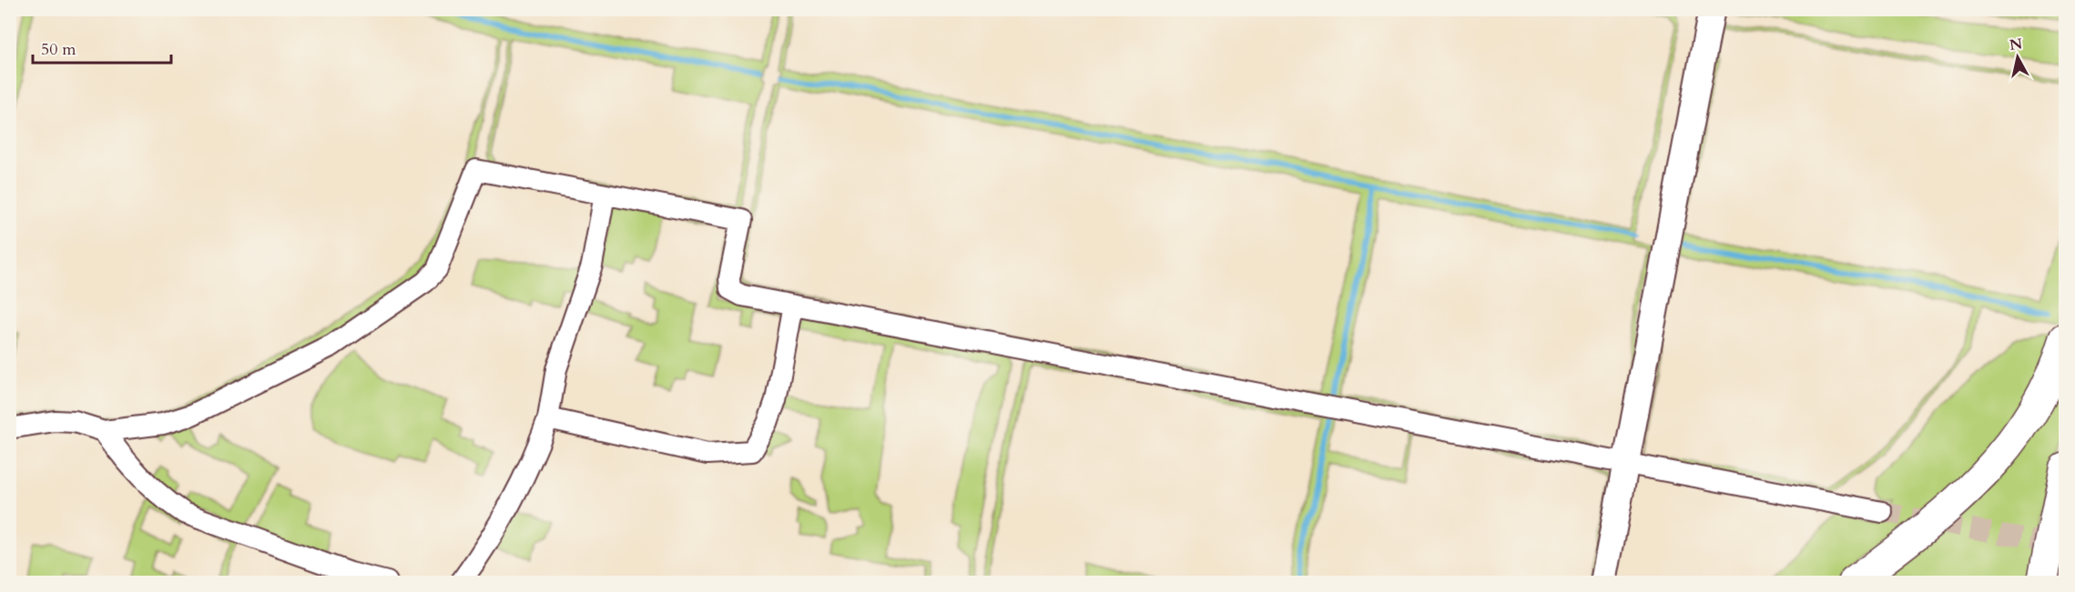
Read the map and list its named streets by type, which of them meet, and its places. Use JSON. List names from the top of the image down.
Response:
{
  "scale_bar": "50 m",
  "north": "top"
}
